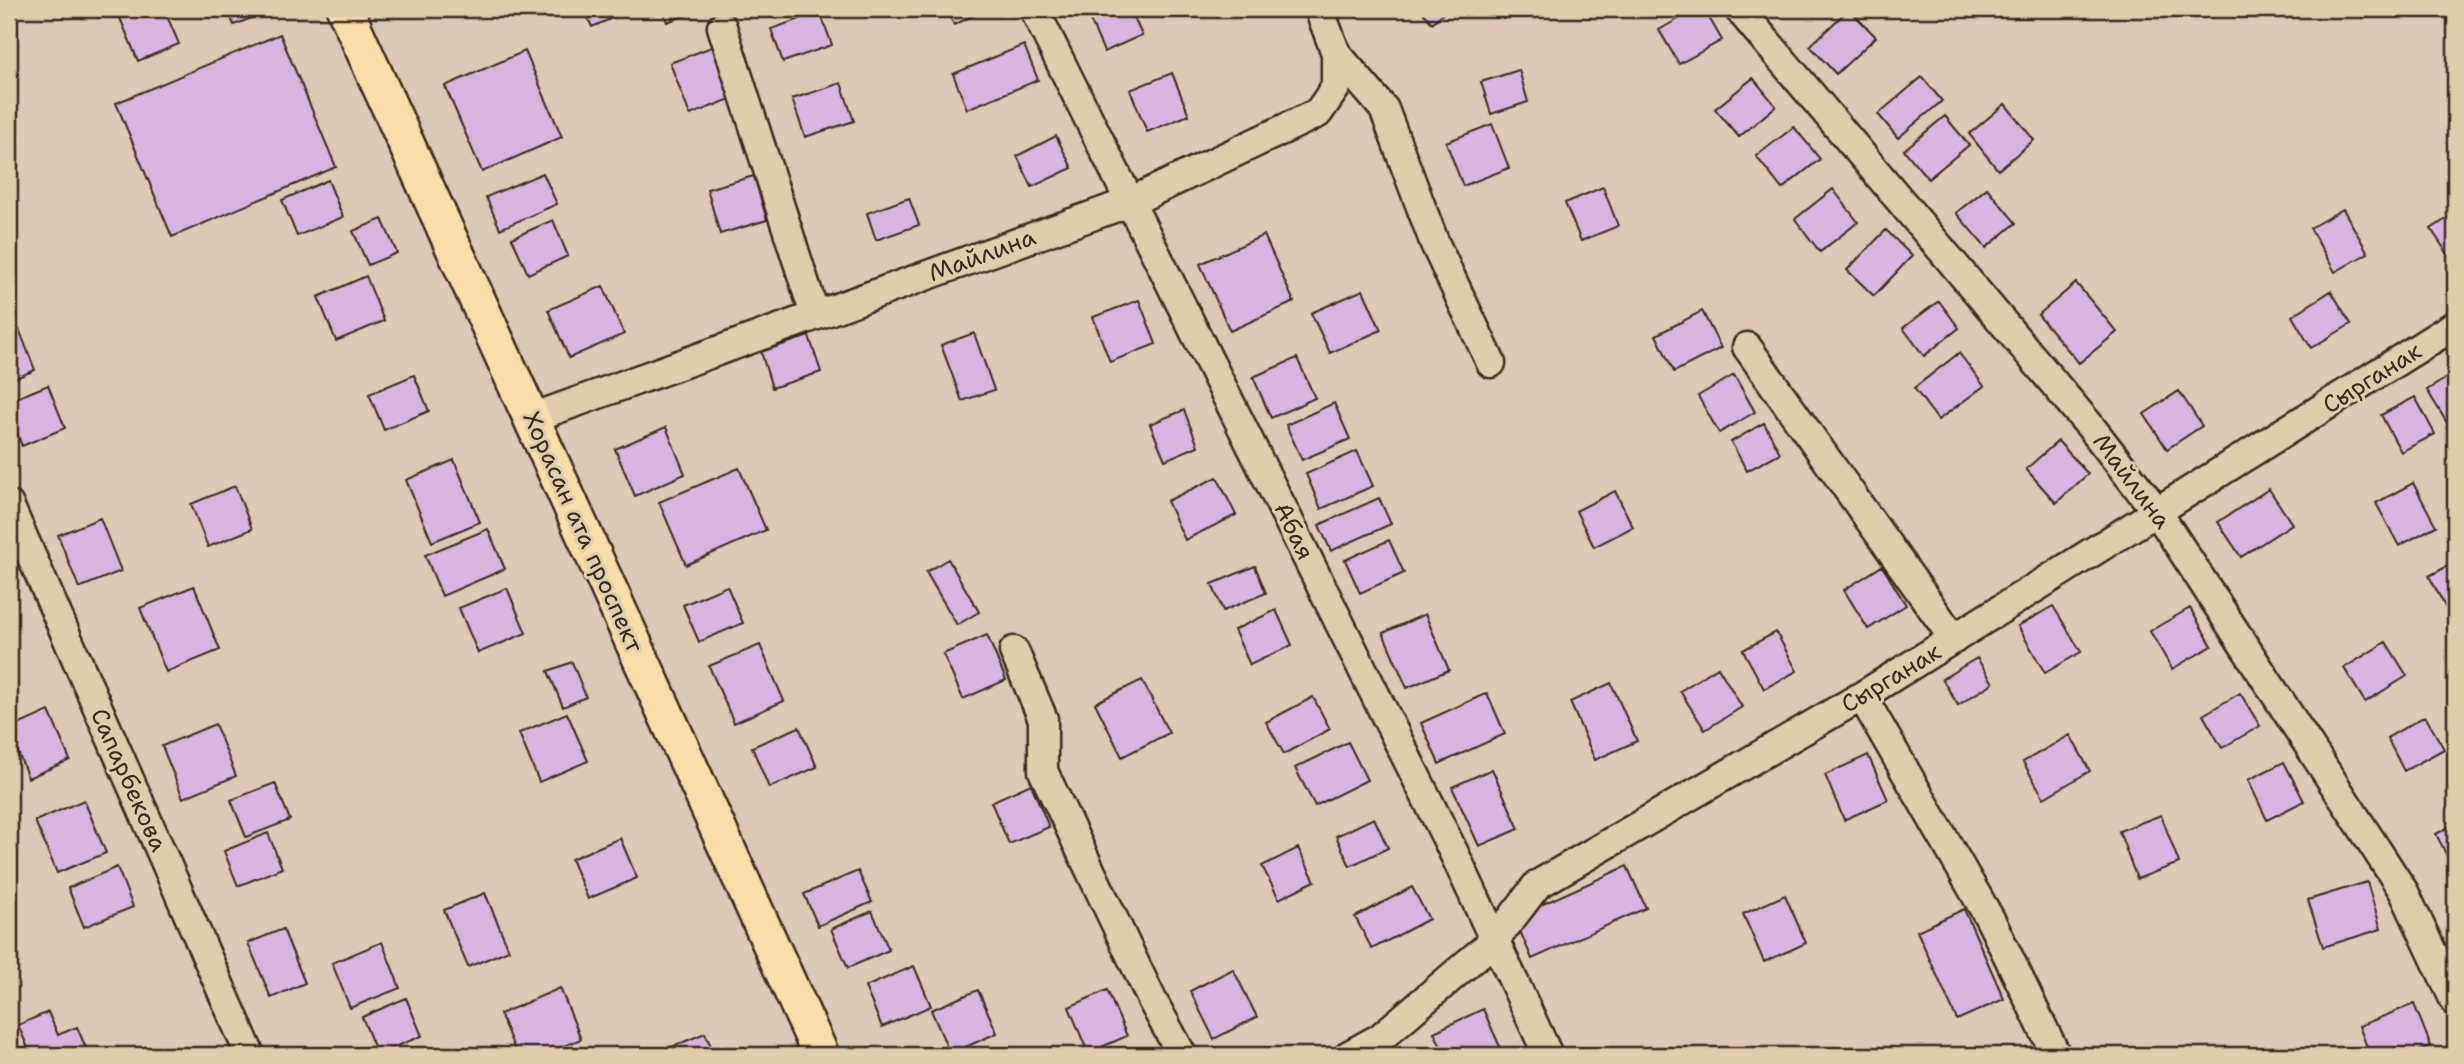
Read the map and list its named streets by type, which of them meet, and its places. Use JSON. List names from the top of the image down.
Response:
{
  "streets": {
    "main road": ["Хорасан ата проспект"],
    "street": [
      "Майлина",
      "Сырганак",
      "Абая",
      "Сапарбекова"
    ]
  },
  "crossings": [
    ["Майлина", "Сырганак"],
    ["Майлина", "Абая"],
    ["Майлина", "Хорасан ата проспект"],
    ["Сырганак", "Абая"]
  ]
}
